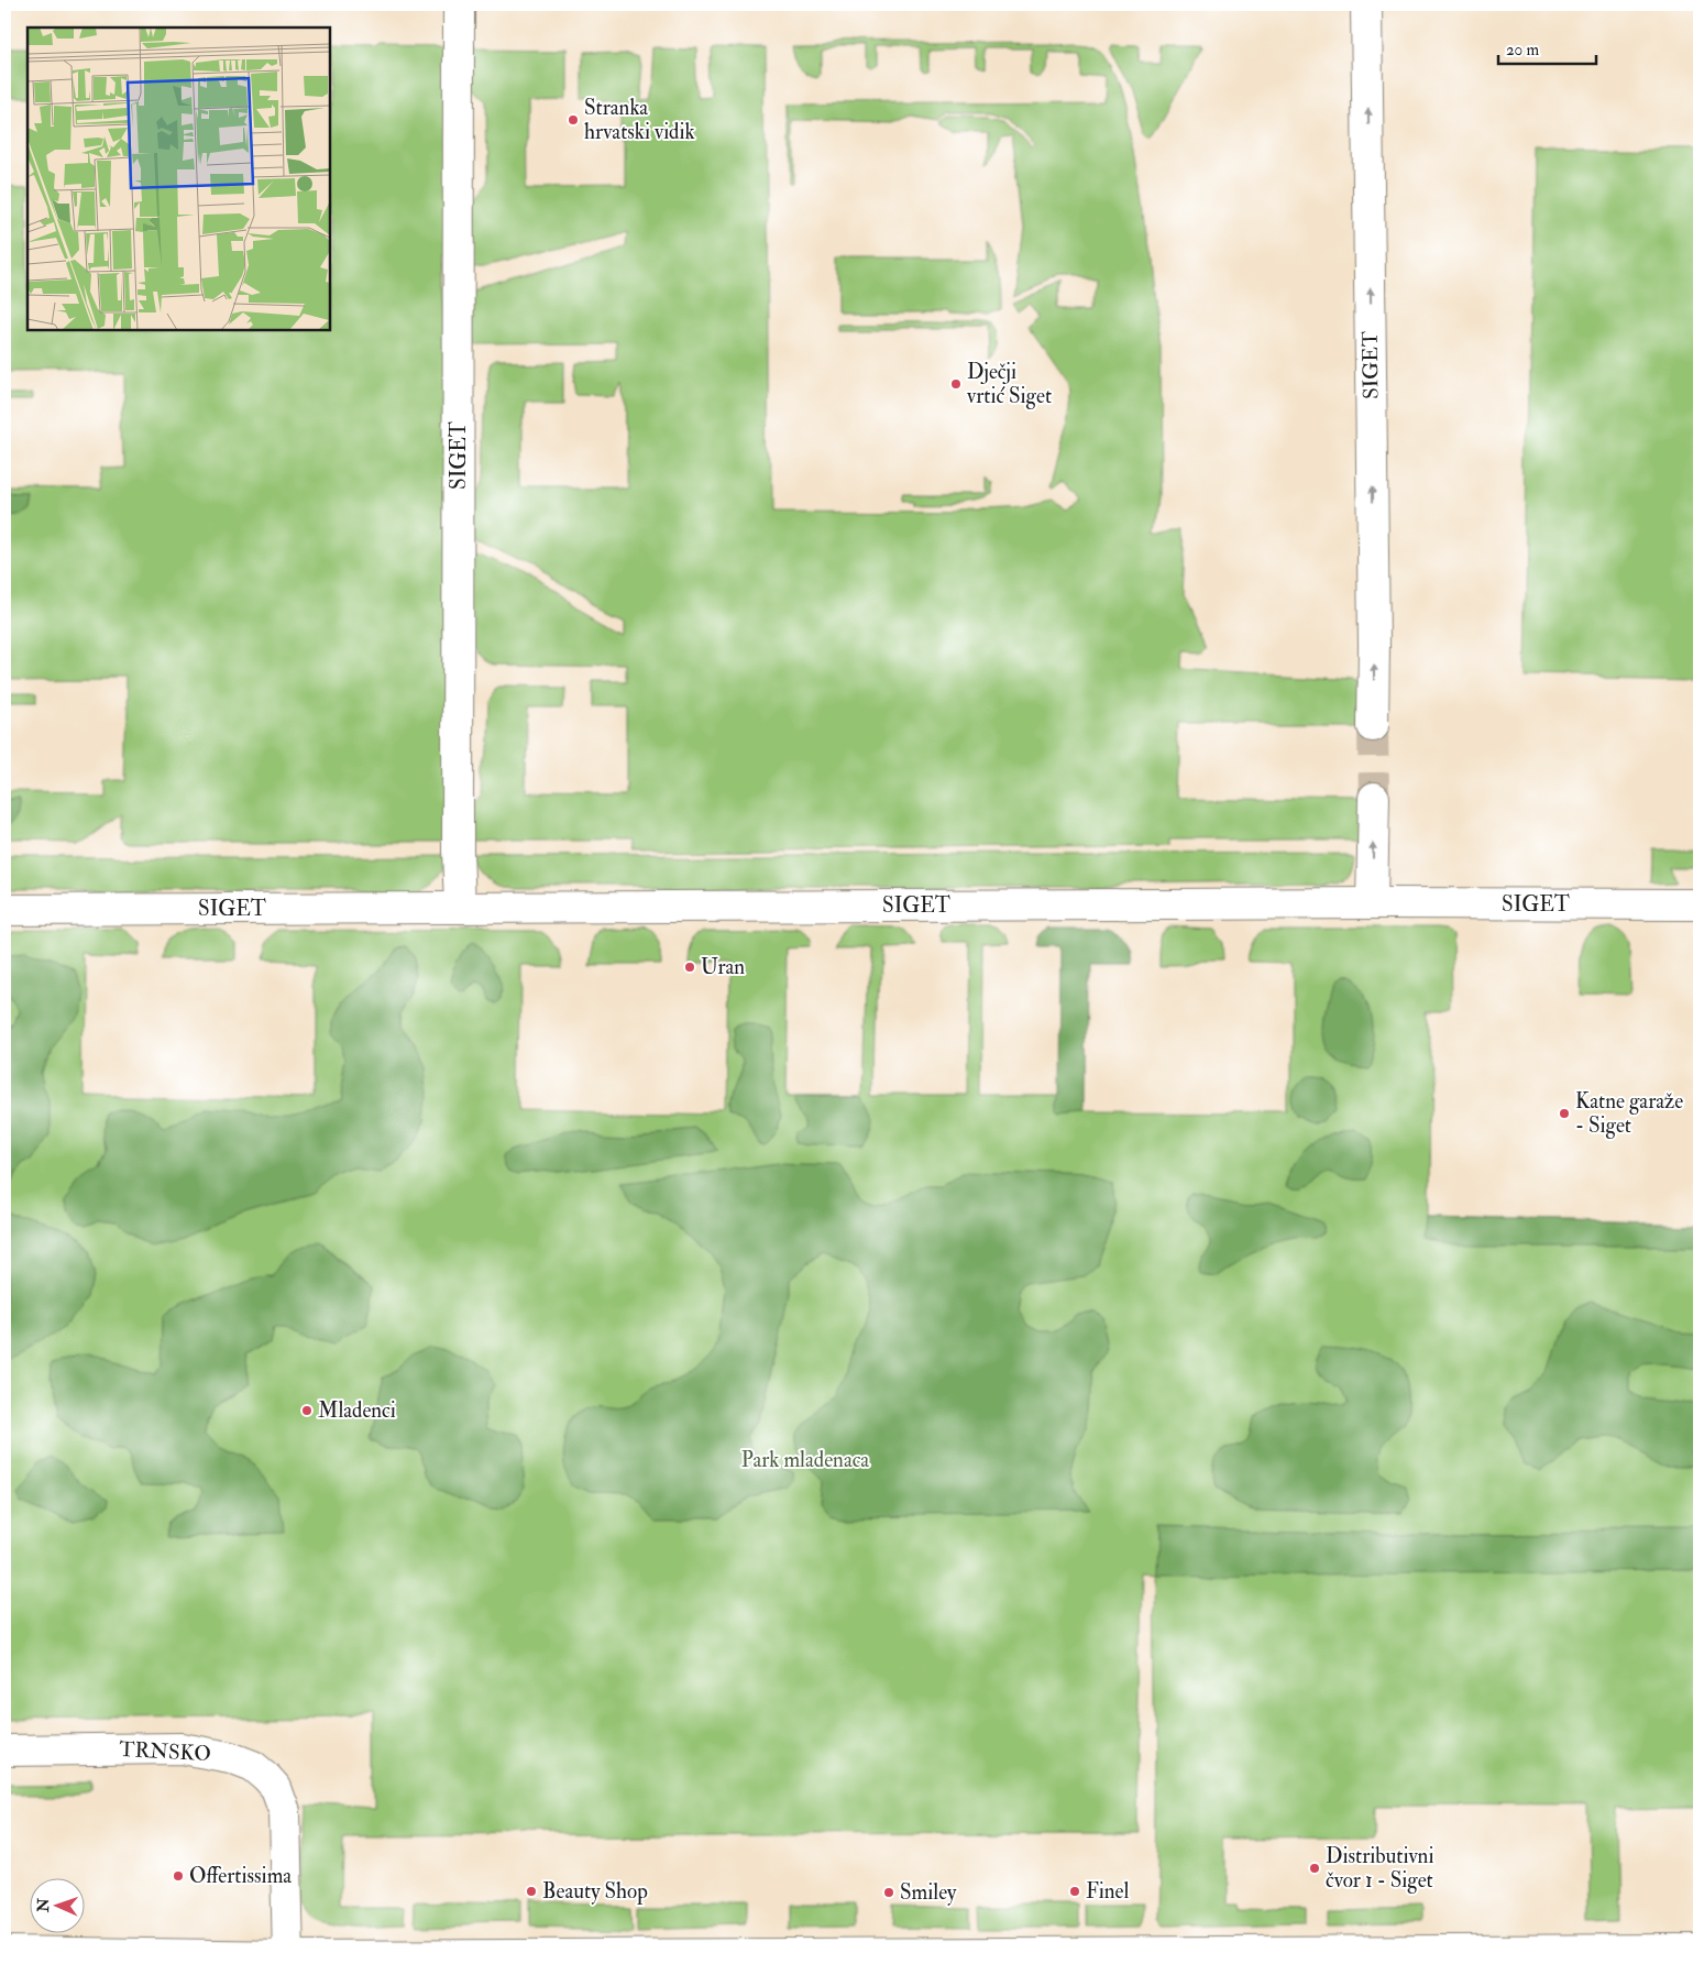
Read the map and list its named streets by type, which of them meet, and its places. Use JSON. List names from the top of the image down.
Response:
{
  "streets": {
    "street": ["SIGET", "TRNSKO"]
  },
  "parks": ["Park mladenaca"],
  "places": [
    "Stranka hrvatski vidik",
    "Dječji vrtić Siget",
    "Uran",
    "Katne garaže - Siget",
    "Mladenci",
    "Distributivni čvor 1 - Siget",
    "Offertissima",
    "Beauty Shop",
    "Finel",
    "Smiley"
  ],
  "scale_bar": "20 m",
  "north": "left"
}
